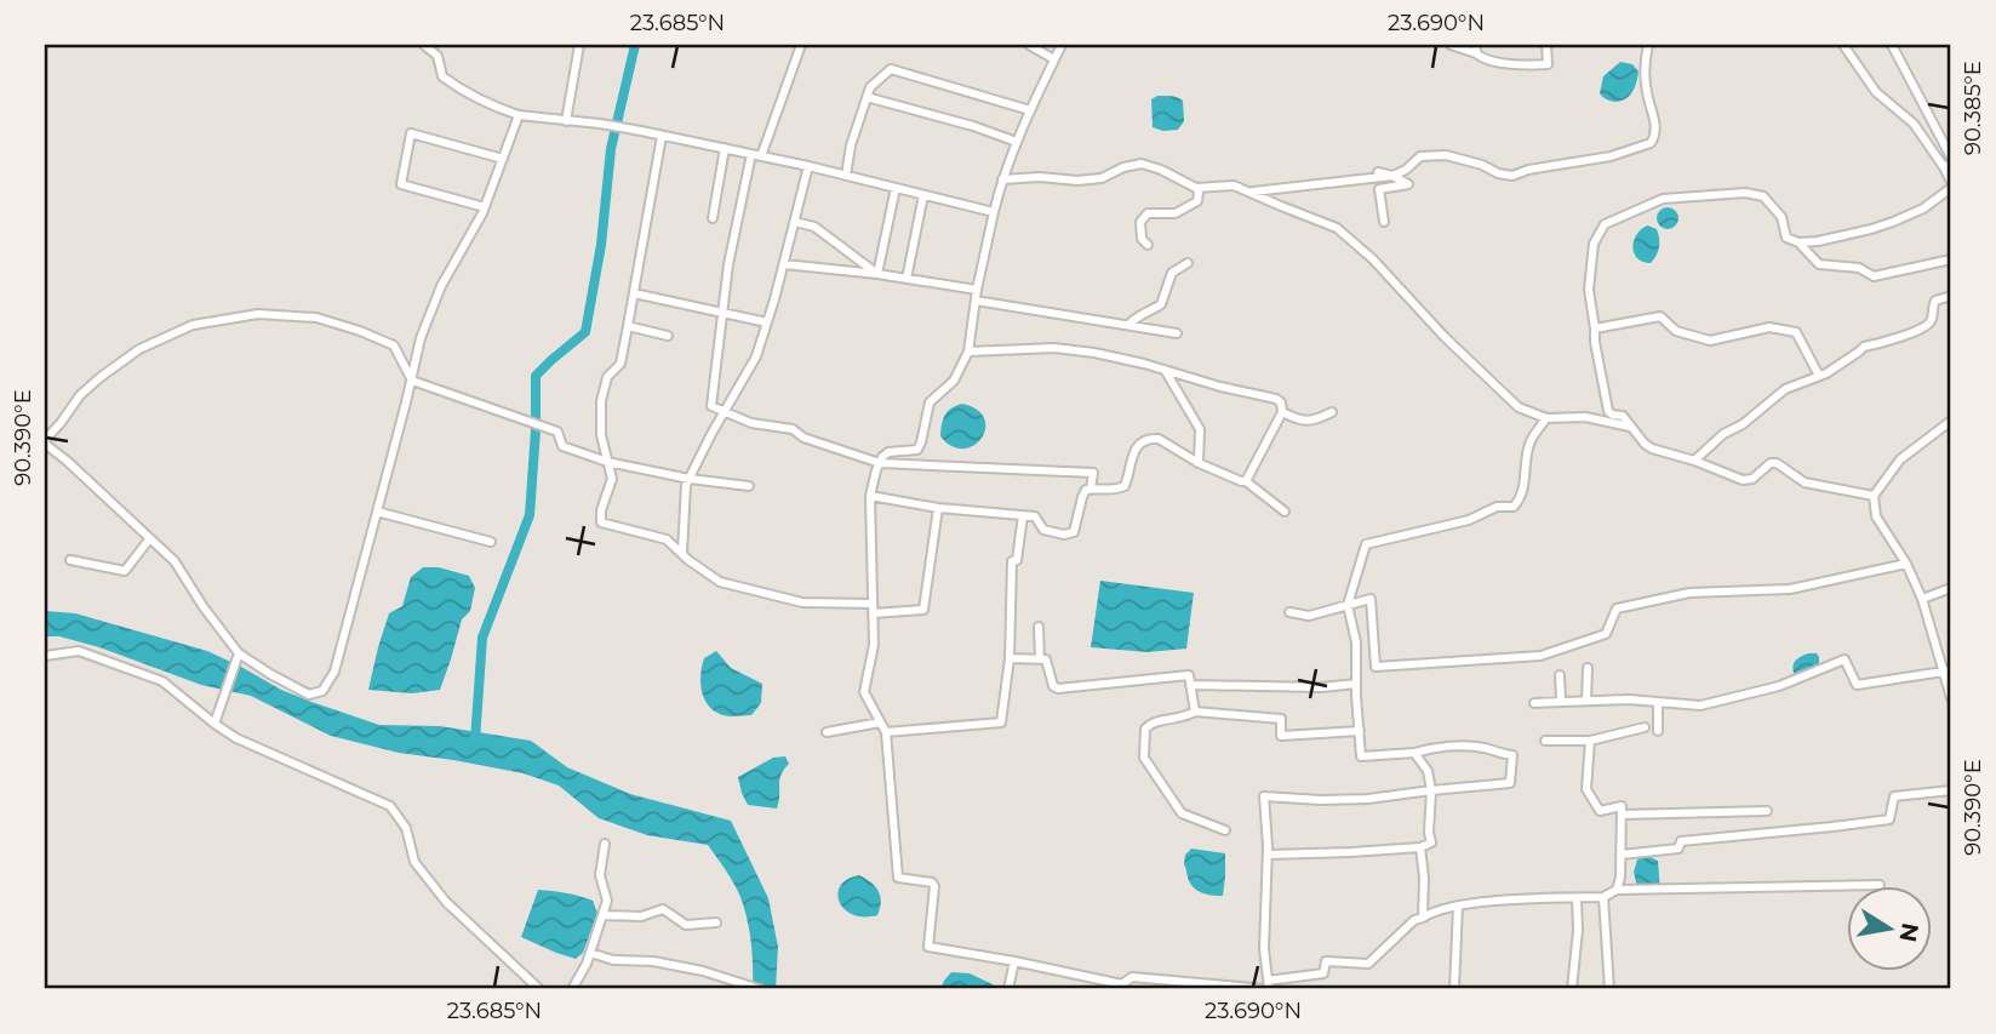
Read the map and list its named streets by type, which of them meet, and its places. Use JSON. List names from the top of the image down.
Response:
{
  "north": "right",
  "coordinates": [
    "23.685°N",
    "23.690°N",
    "90.385°E",
    "90.390°E"
  ]
}
